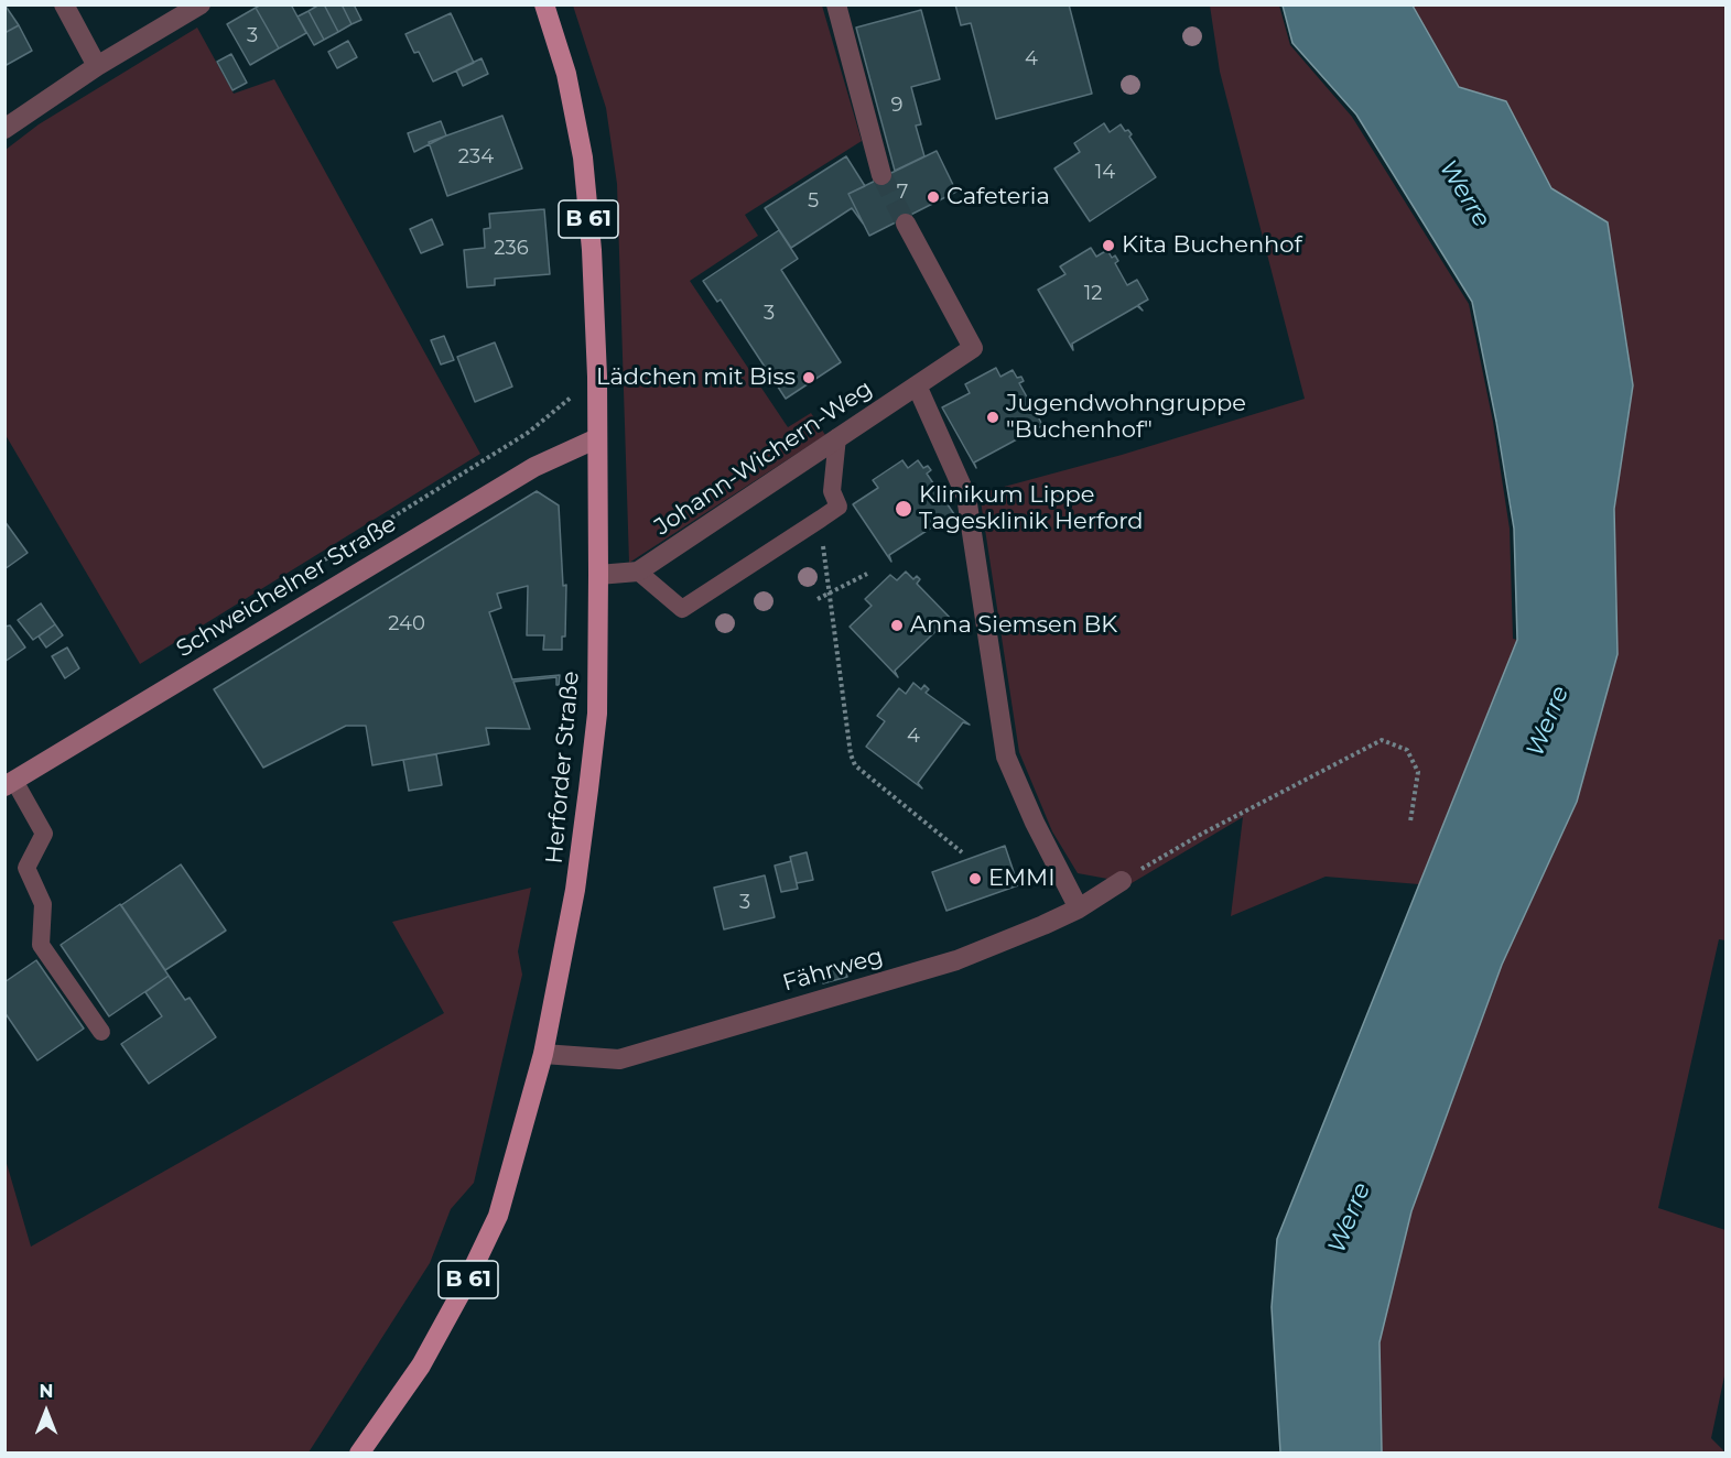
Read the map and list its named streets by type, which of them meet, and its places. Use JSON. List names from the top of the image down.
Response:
{
  "streets": {
    "main road": ["B 61", "Herforder Straße"],
    "street": ["Johann-Wichern-Weg", "Schweichelner Straße", "Fährweg"]
  },
  "crossings": [
    ["Schweichelner Straße", "Herforder Straße"],
    ["Herforder Straße", "Fährweg"]
  ],
  "water": ["Werre"],
  "places": [
    "Cafeteria",
    "Kita Buchenhof",
    "Lädchen mit Biss",
    "Jugendwohngruppe \"Buchenhof\"",
    "Klinikum Lippe Tagesklinik Herford",
    "Anna Siemsen BK",
    "EMMI"
  ],
  "house_numbers": [
    "3",
    "4",
    "9",
    "234",
    "14",
    "7",
    "5",
    "236",
    "12",
    "3",
    "240",
    "4",
    "3"
  ],
  "north": "top"
}
